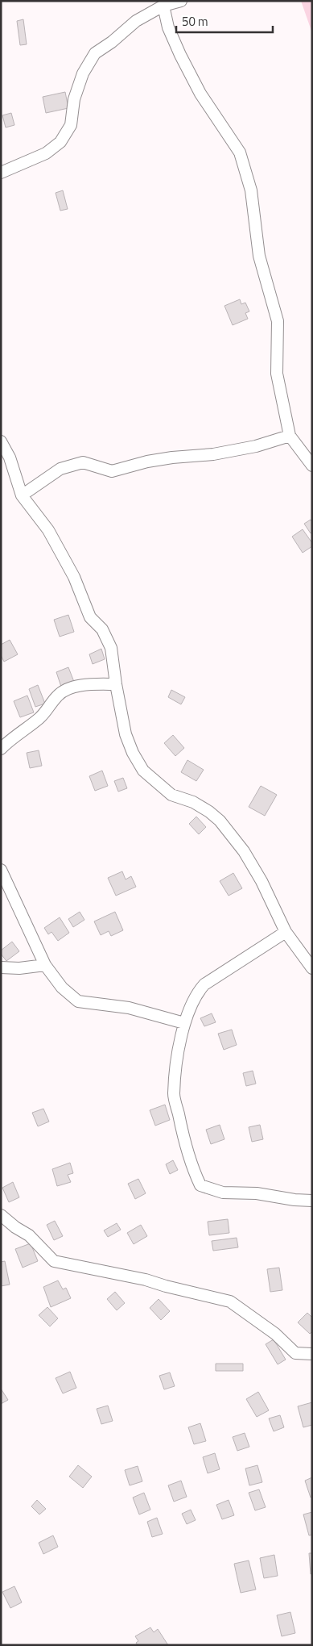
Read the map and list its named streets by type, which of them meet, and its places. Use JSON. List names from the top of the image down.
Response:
{
  "scale_bar": "50 m"
}
